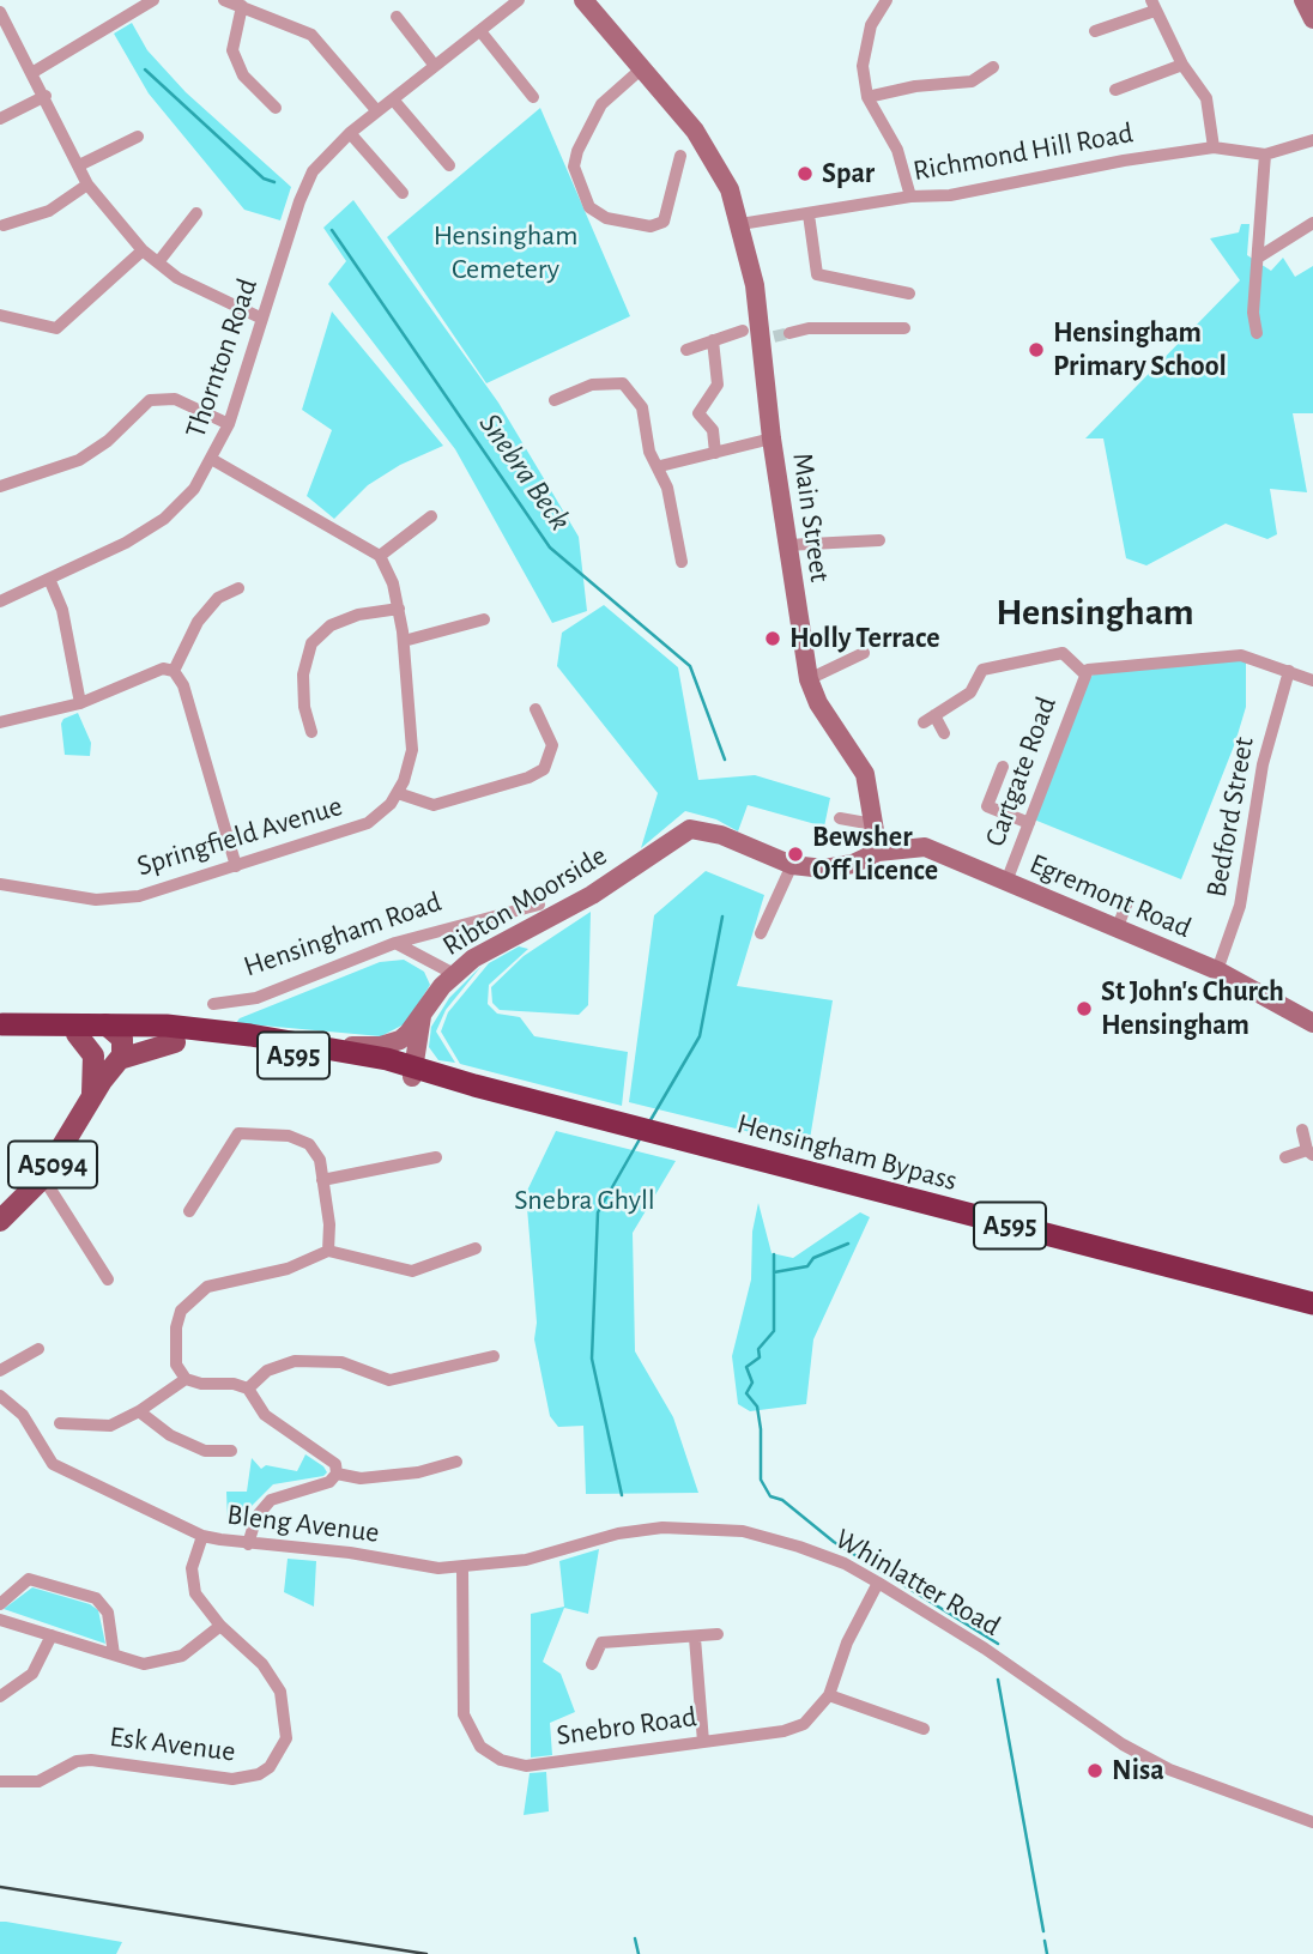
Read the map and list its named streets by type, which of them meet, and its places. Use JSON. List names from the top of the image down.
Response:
{
  "streets": {
    "highway": ["A595", "Hensingham Bypass"],
    "main road": [
      "Main Street",
      "Egremont Road",
      "Ribton Moorside",
      "A5094"
    ],
    "street": [
      "Richmond Hill Road",
      "Thornton Road",
      "Cartgate Road",
      "Bedford Street",
      "Springfield Avenue",
      "Hensingham Road",
      "Bleng Avenue",
      "Whinlatter Road",
      "Snebro Road",
      "Esk Avenue"
    ]
  },
  "crossings": [
    ["Richmond Hill Road", "Main Street"],
    ["Main Street", "Egremont Road"],
    ["Cartgate Road", "Egremont Road"],
    ["Bedford Street", "Egremont Road"],
    ["A595", "Hensingham Bypass"],
    ["A595", "A5094"],
    ["Bleng Avenue", "Whinlatter Road"],
    ["Bleng Avenue", "Snebro Road"],
    ["Bleng Avenue", "Esk Avenue"],
    ["Whinlatter Road", "Snebro Road"]
  ],
  "districts": ["Hensingham"],
  "water": ["Snebra Beck"],
  "parks": ["Hensingham Cemetery", "Snebra Ghyll"],
  "places": [
    "Spar",
    "Hensingham Primary School",
    "Holly Terrace",
    "Bewsher Off Licence",
    "St John's Church Hensingham",
    "Nisa"
  ]
}
